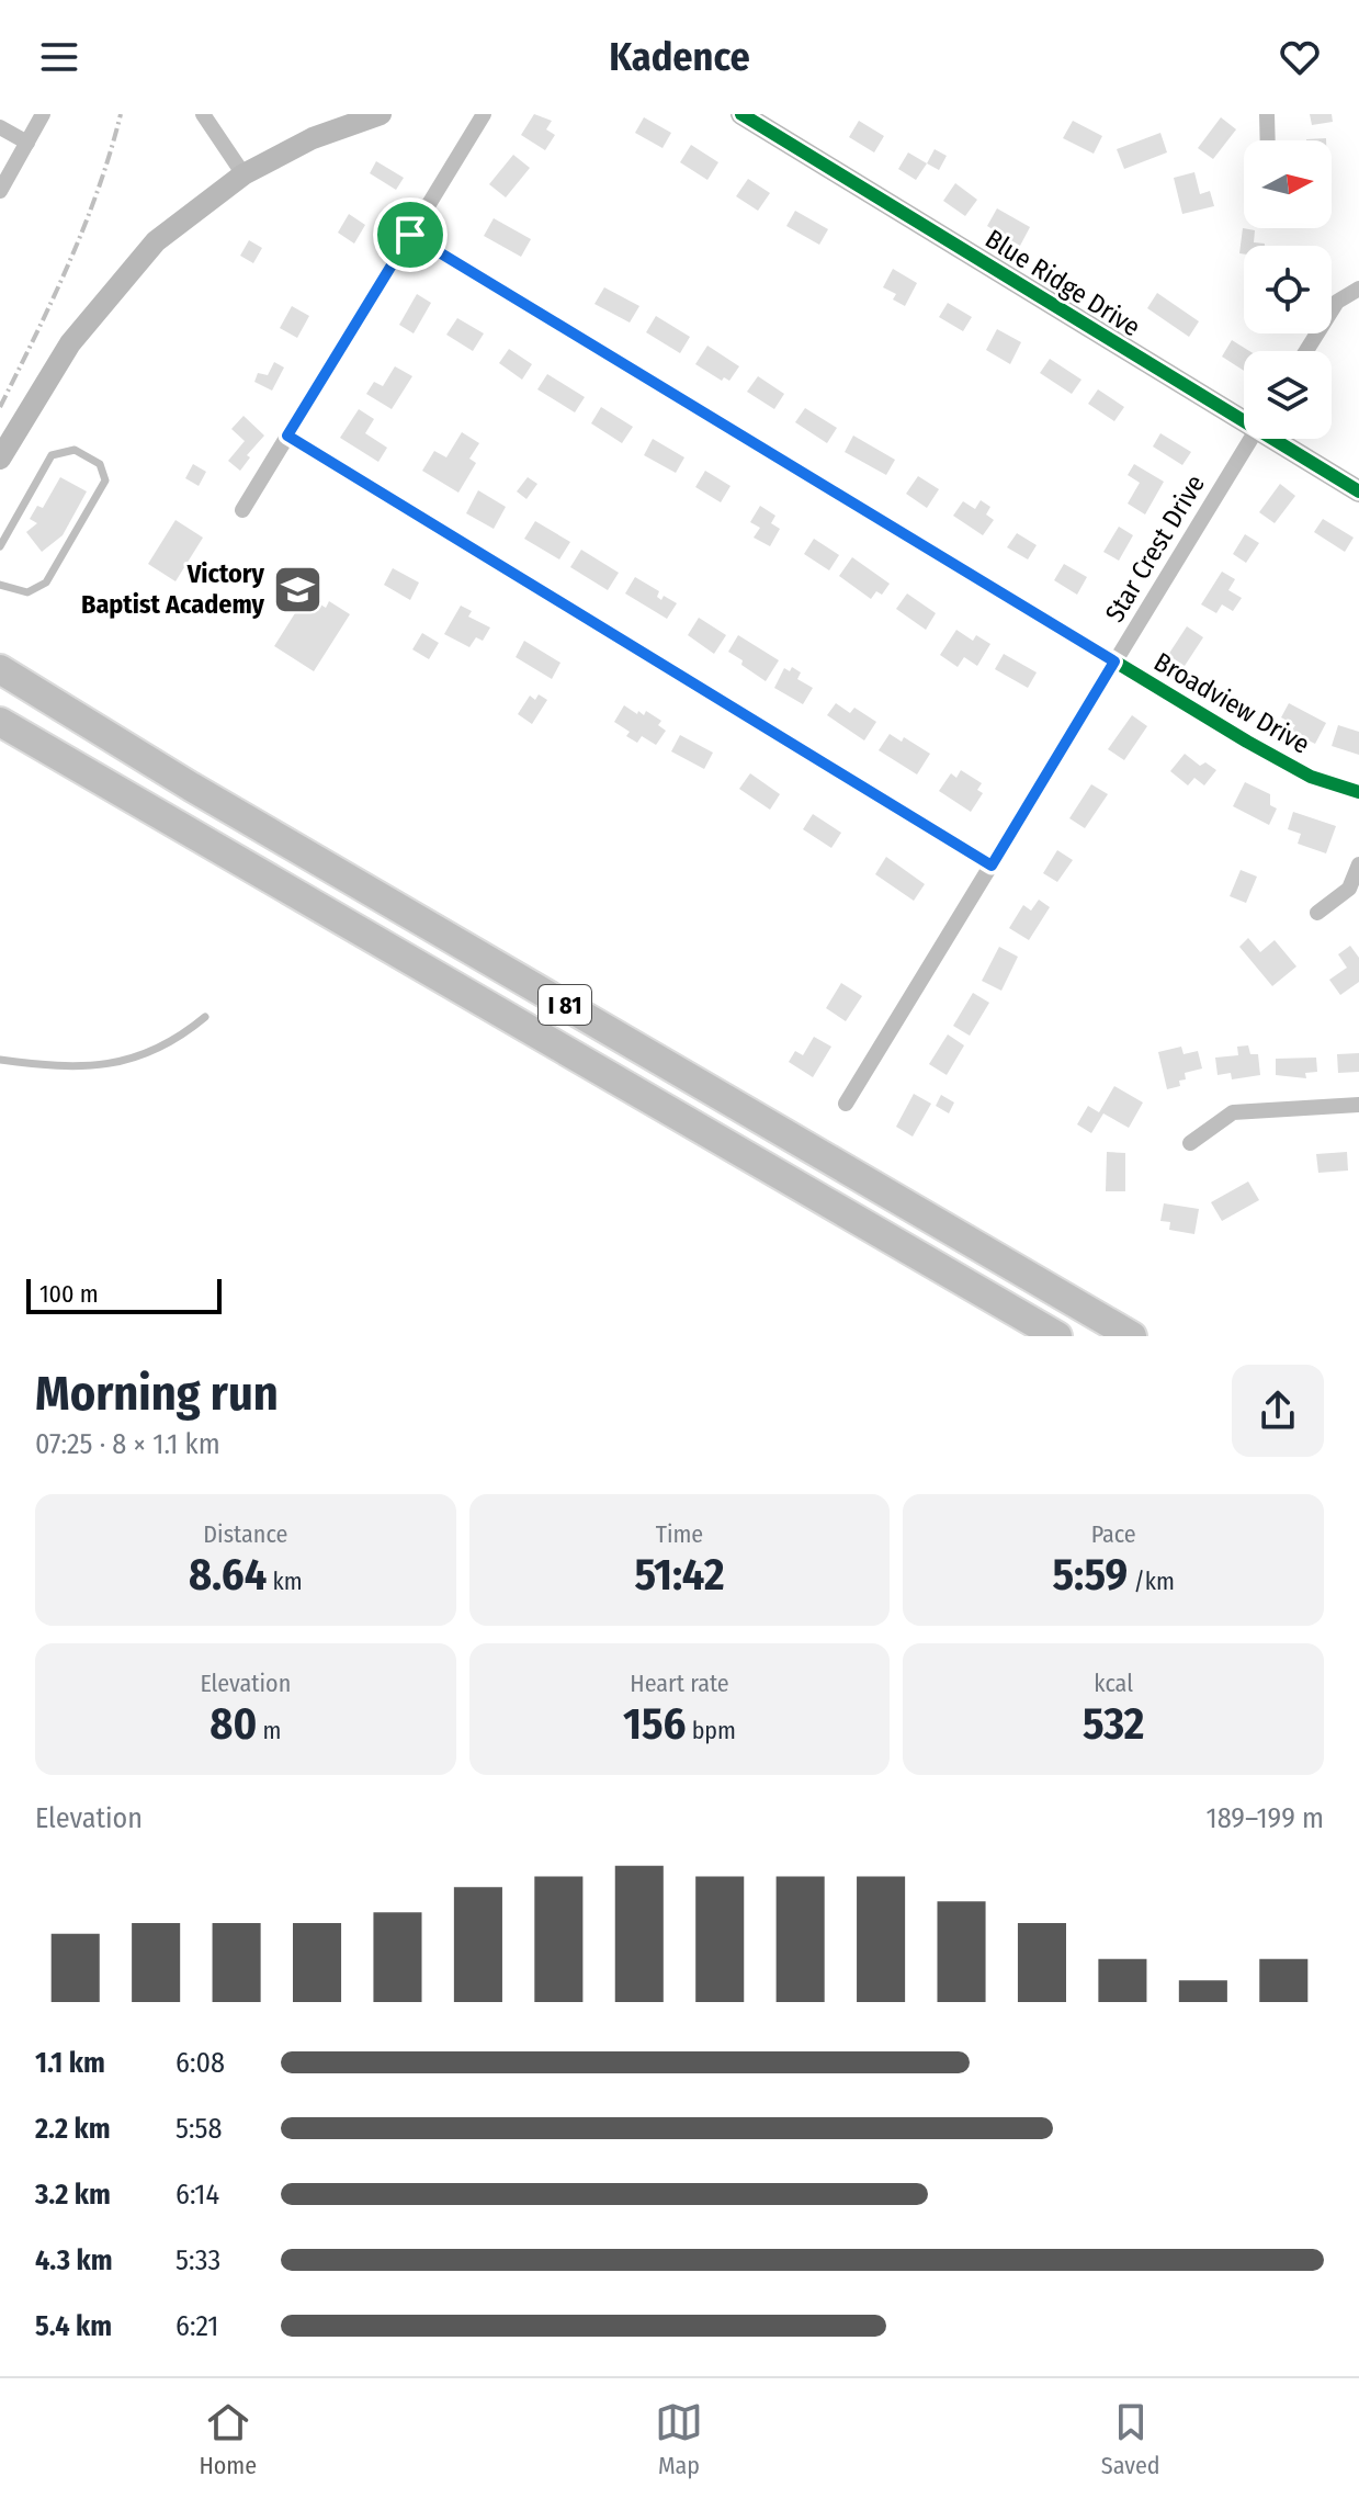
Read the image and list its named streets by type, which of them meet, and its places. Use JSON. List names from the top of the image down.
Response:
{
  "streets": {
    "highway": ["I 81"],
    "street": ["Blue Ridge Drive", "Star Crest Drive", "Broadview Drive"]
  },
  "crossings": [
    ["Star Crest Drive", "Broadview Drive"]
  ],
  "places": {
    "school or university": ["Victory Baptist Academy"]
  },
  "scale_bar": "100 m",
  "north": "right",
  "page": {
    "header": "Kadence",
    "scale": "100 m",
    "heading": ["Morning run", "07:25 · 8 × 1.1 km"],
    "stats": [
      ["Distance", "8.64 km"],
      ["Time", "51:42"],
      ["Pace", "5:59 /km"],
      ["Elevation", "80 m"],
      ["Heart rate", "156 bpm"],
      ["kcal", "532"]
    ],
    "chart": ["Elevation", "189–199 m"],
    "list": [
      {
        "name": "1.1 km",
        "note": "6:08"
      },
      {
        "name": "2.2 km",
        "note": "5:58"
      },
      {
        "name": "3.2 km",
        "note": "6:14"
      },
      {
        "name": "4.3 km",
        "note": "5:33"
      },
      {
        "name": "5.4 km",
        "note": "6:21"
      }
    ],
    "tabs": ["Home", "Map", "Saved"]
  }
}
